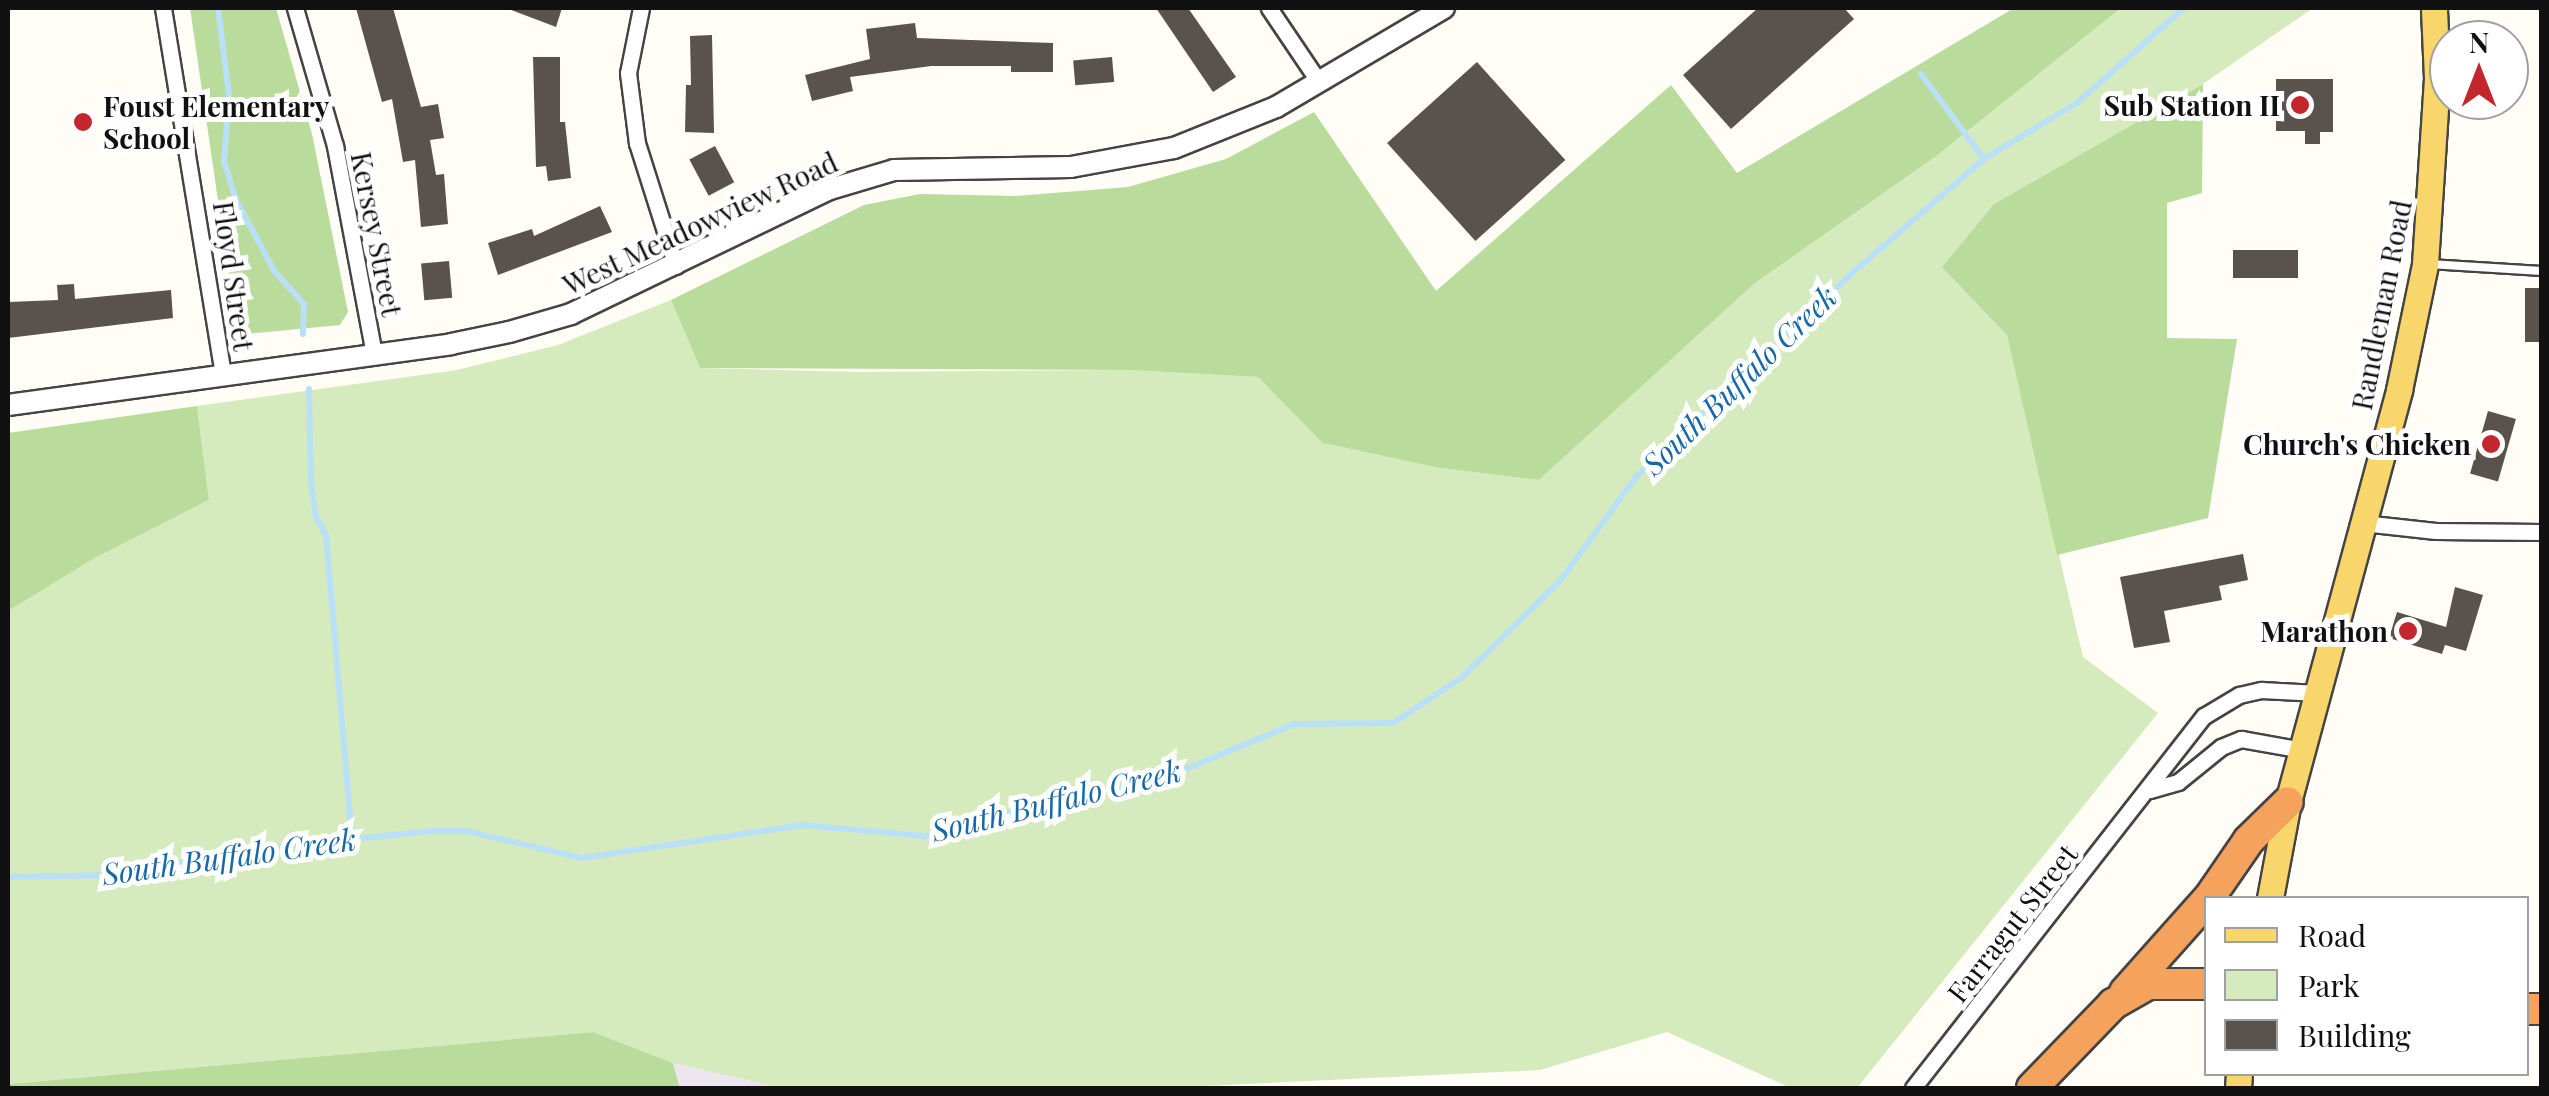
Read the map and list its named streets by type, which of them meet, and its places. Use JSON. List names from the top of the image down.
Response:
{
  "streets": {
    "main road": ["Randleman Road"],
    "street": [
      "West Meadowview Road",
      "Kersey Street",
      "Floyd Street",
      "Farragut Street"
    ]
  },
  "crossings": [
    ["West Meadowview Road", "Kersey Street"],
    ["West Meadowview Road", "Floyd Street"],
    ["Randleman Road", "Farragut Street"]
  ],
  "water": ["South Buffalo Creek"],
  "places": [
    "Sub Station II",
    "Foust Elementary School",
    "Church's Chicken",
    "Marathon"
  ],
  "legend": ["Road", "Park", "Building"],
  "north": "top"
}
